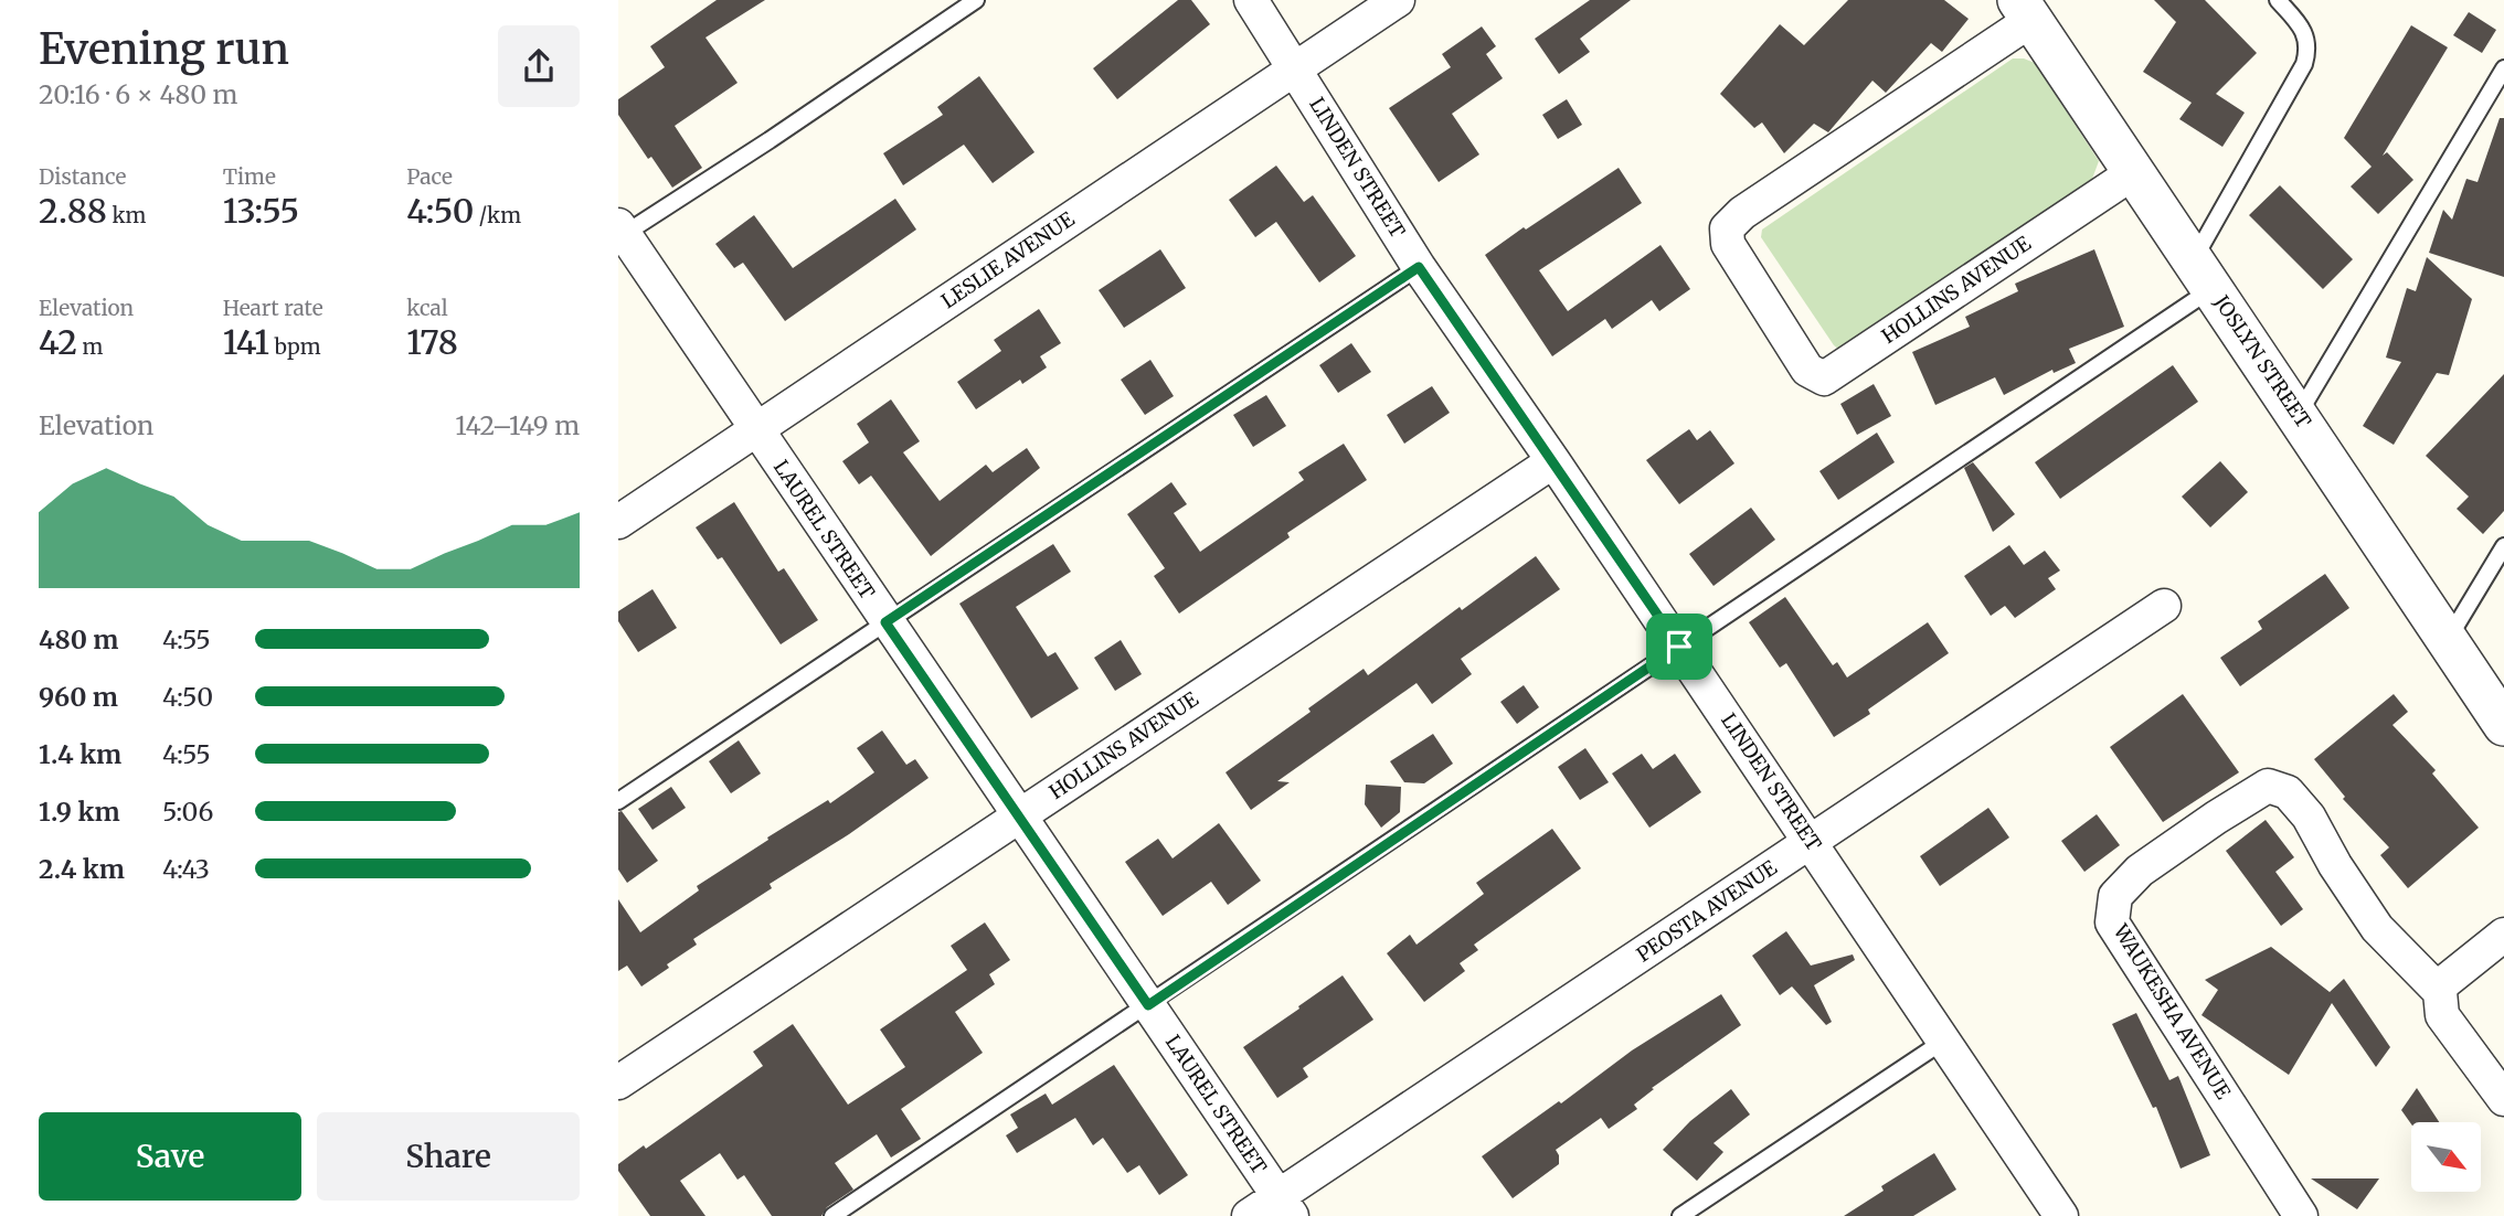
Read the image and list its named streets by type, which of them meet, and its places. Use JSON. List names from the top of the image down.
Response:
{
  "streets": {
    "street": [
      "LINDEN STREET",
      "LESLIE AVENUE",
      "HOLLINS AVENUE",
      "JOSLYN STREET",
      "LAUREL STREET",
      "PEOSTA AVENUE",
      "WAUKESHA AVENUE"
    ]
  },
  "crossings": [
    ["LINDEN STREET", "LESLIE AVENUE"],
    ["LINDEN STREET", "HOLLINS AVENUE"],
    ["LINDEN STREET", "PEOSTA AVENUE"],
    ["LESLIE AVENUE", "LAUREL STREET"],
    ["HOLLINS AVENUE", "JOSLYN STREET"],
    ["HOLLINS AVENUE", "LAUREL STREET"],
    ["LAUREL STREET", "PEOSTA AVENUE"]
  ],
  "north": "bottom right",
  "page": {
    "heading": ["Evening run", "20:16 · 6 × 480 m"],
    "stats": [
      ["Distance", "2.88 km"],
      ["Time", "13:55"],
      ["Pace", "4:50 /km"],
      ["Elevation", "42 m"],
      ["Heart rate", "141 bpm"],
      ["kcal", "178"]
    ],
    "chart": ["Elevation", "142–149 m"],
    "list": [
      {
        "name": "480 m",
        "note": "4:55"
      },
      {
        "name": "960 m",
        "note": "4:50"
      },
      {
        "name": "1.4 km",
        "note": "4:55"
      },
      {
        "name": "1.9 km",
        "note": "5:06"
      },
      {
        "name": "2.4 km",
        "note": "4:43"
      }
    ],
    "buttons": ["Save", "Share"]
  }
}
